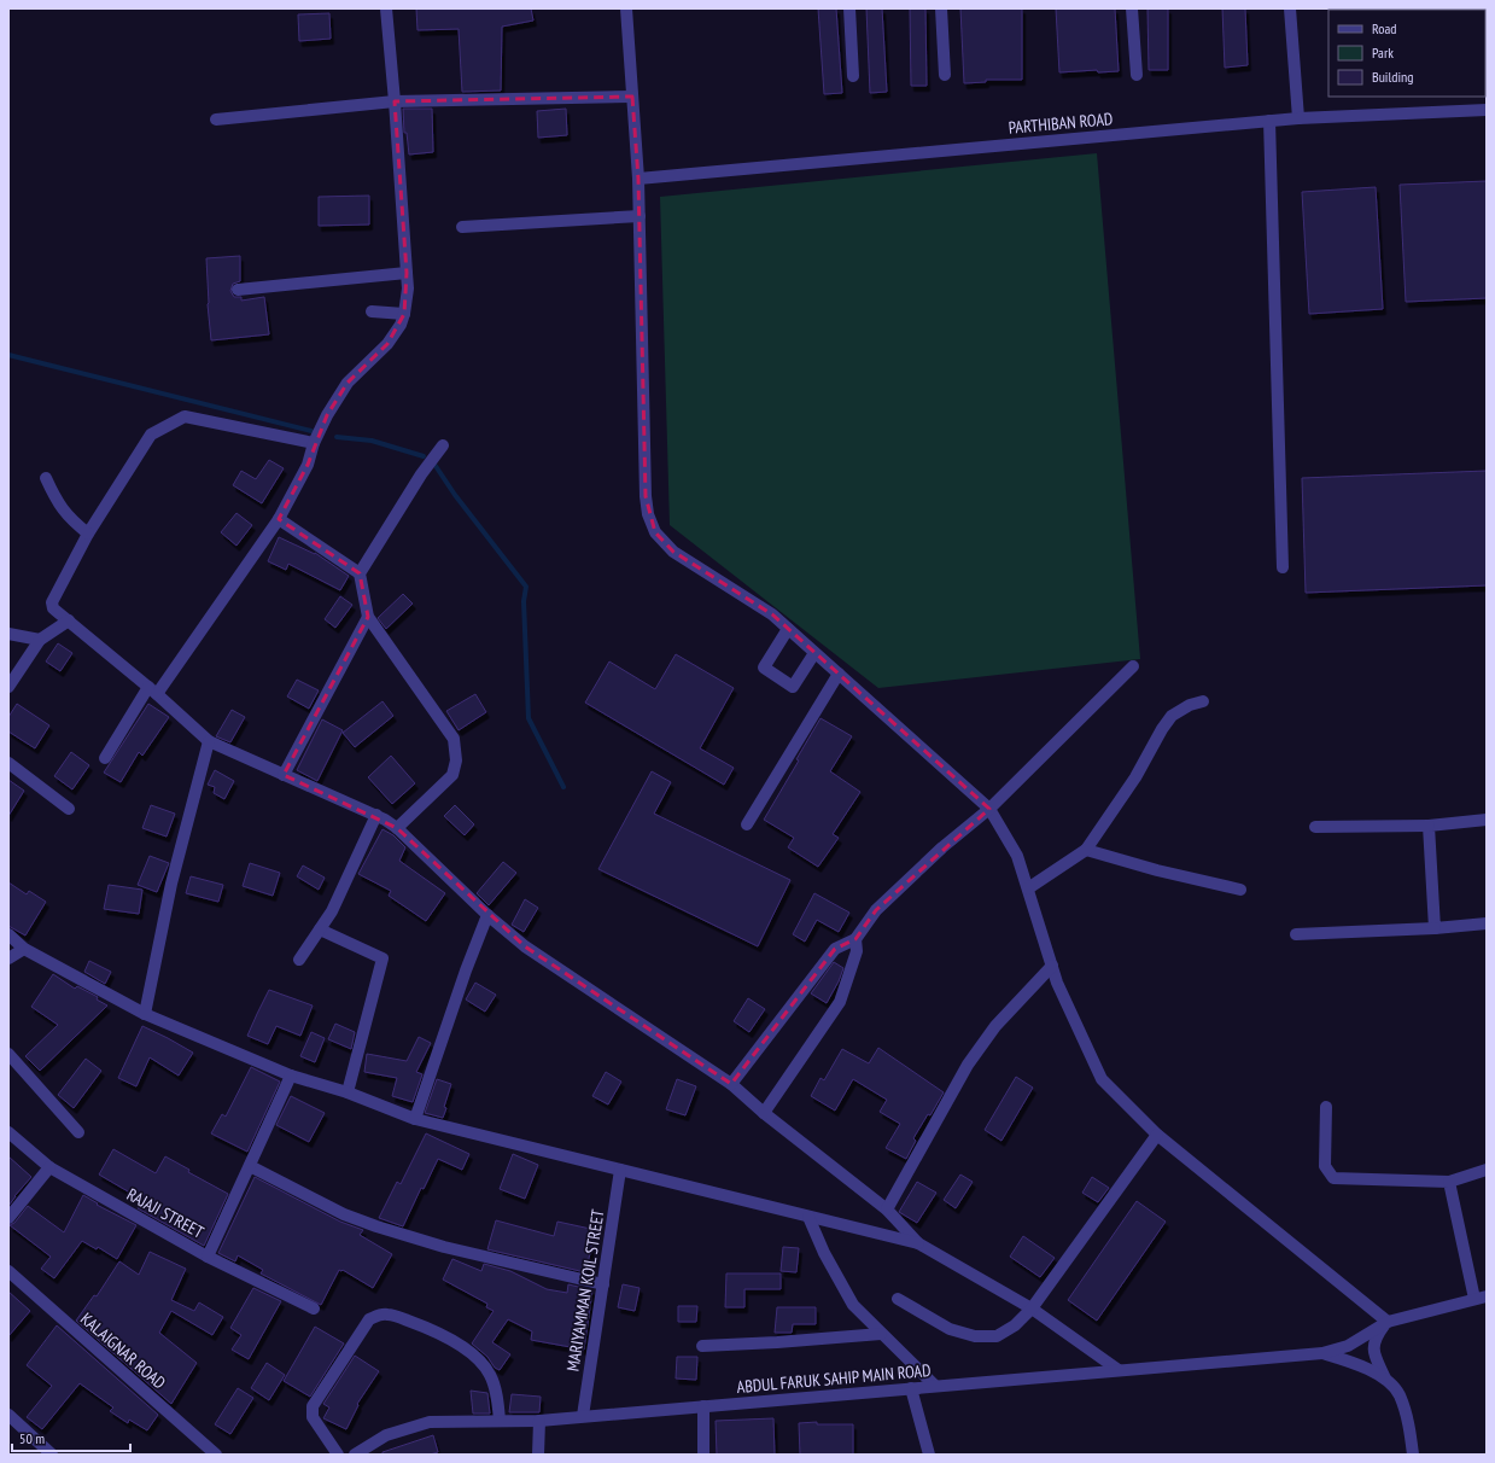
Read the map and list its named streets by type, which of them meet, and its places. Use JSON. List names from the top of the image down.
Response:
{
  "streets": {
    "street": [
      "PARTHIBAN ROAD",
      "RAJAJI STREET",
      "MARIYAMMAN KOIL STREET",
      "KALAIGNAR ROAD",
      "ABDUL FARUK SAHIP MAIN ROAD"
    ]
  },
  "crossings": [
    ["MARIYAMMAN KOIL STREET", "ABDUL FARUK SAHIP MAIN ROAD"]
  ],
  "legend": ["Road", "Park", "Building"],
  "scale_bar": "50 m"
}
